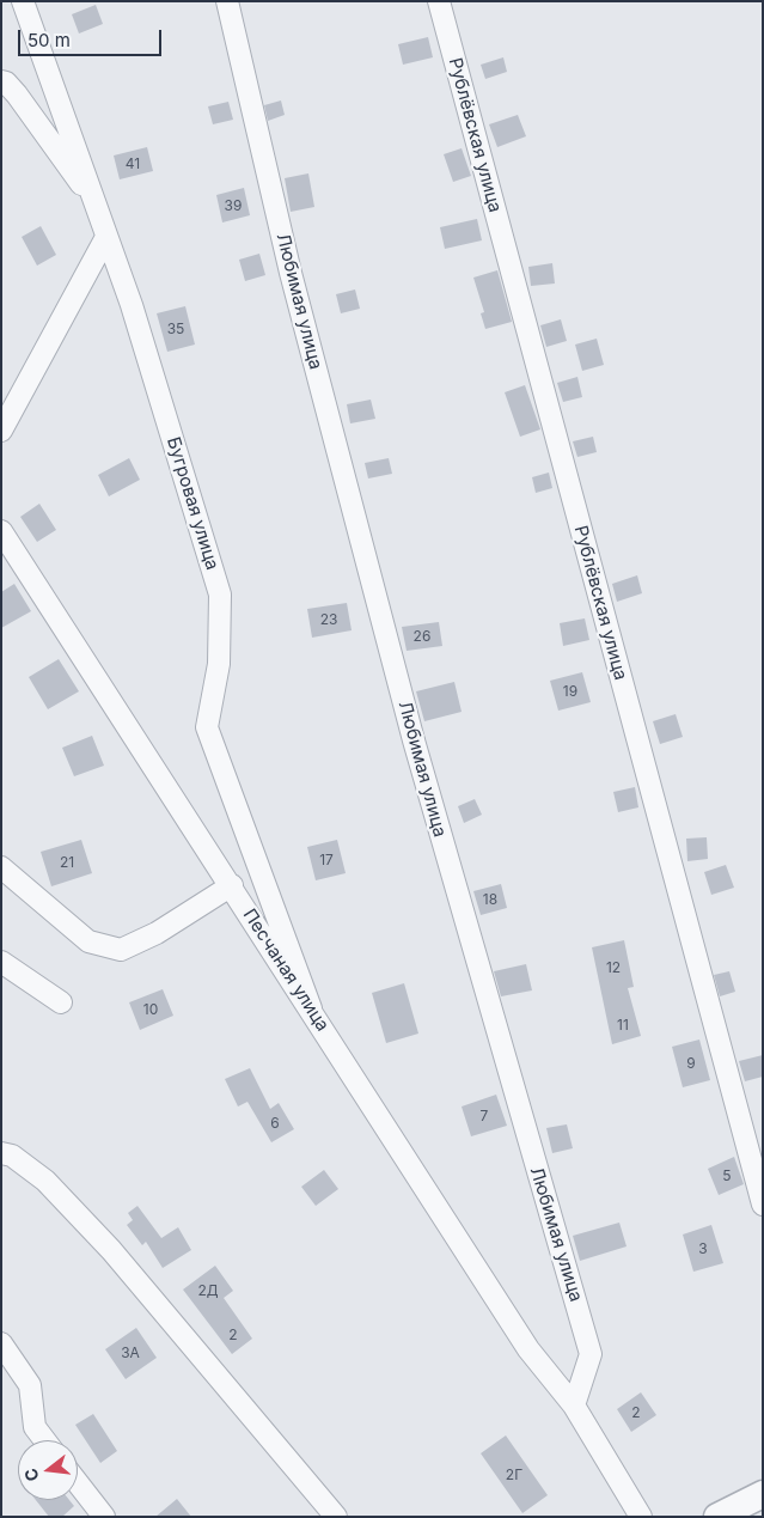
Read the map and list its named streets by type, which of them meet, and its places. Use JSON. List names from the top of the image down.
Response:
{
  "streets": {
    "street": [
      "Рублёвская улица",
      "Любимая улица",
      "Бугровая улица",
      "Песчаная улица"
    ]
  },
  "crossings": [
    ["Любимая улица", "Песчаная улица"],
    ["Бугровая улица", "Песчаная улица"]
  ],
  "house_numbers": [
    "41",
    "39",
    "35",
    "23",
    "26",
    "19",
    "17",
    "21",
    "18",
    "12",
    "10",
    "11",
    "9",
    "7",
    "6",
    "5",
    "3",
    "2Д",
    "2",
    "3А",
    "2",
    "2Г"
  ],
  "scale_bar": "50 m",
  "north": "left"
}
